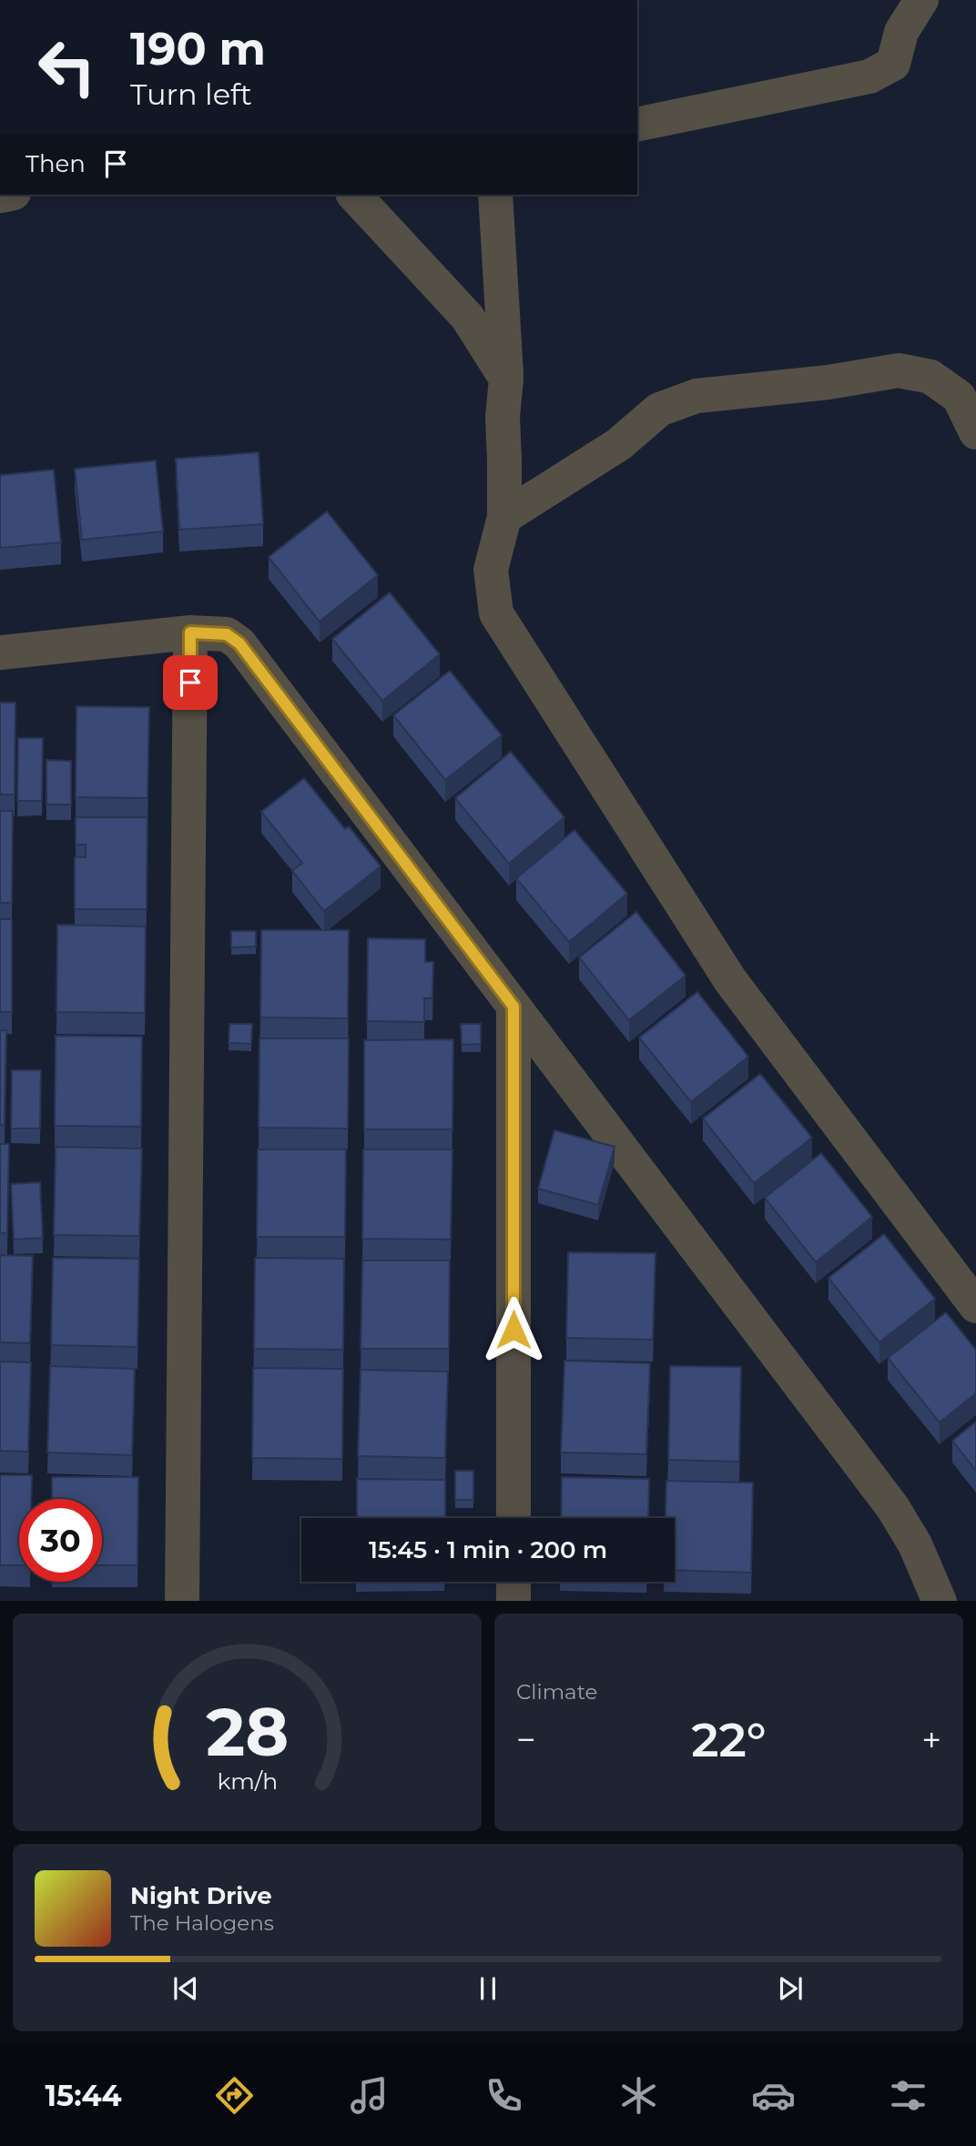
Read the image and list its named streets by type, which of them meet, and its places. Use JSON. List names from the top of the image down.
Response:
{
  "page": {
    "turn": ["190 m", "Turn left"],
    "then": "Then",
    "limit": "30",
    "trip": "15:45 · 1 min · 200 m",
    "tile": "Climate",
    "heat": ["−", "22°", "+"],
    "song": ["Night Drive", "The Halogens"],
    "tabs": "15:44",
    "gauge": ["28", "km/h"]
  }
}
